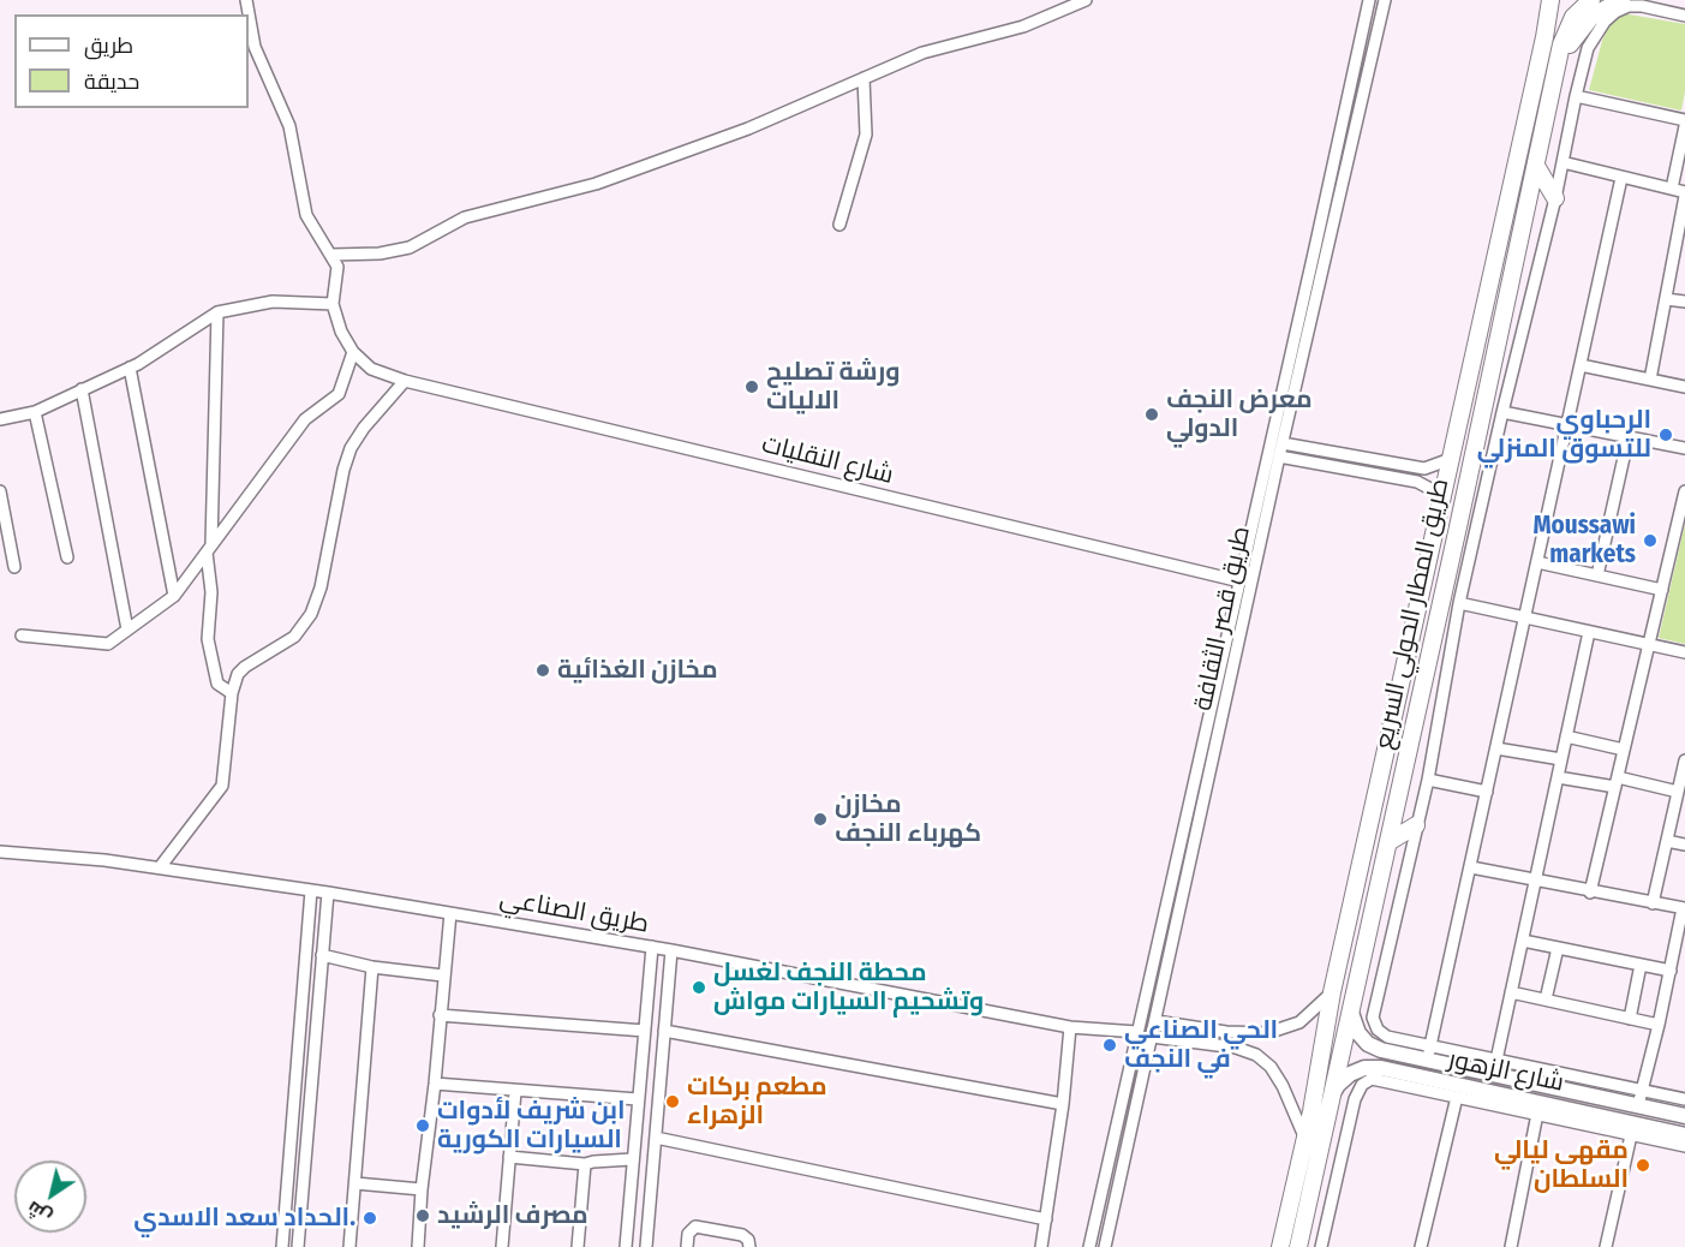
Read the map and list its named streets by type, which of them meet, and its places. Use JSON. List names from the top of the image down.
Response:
{
  "streets": {
    "highway": ["طريق المطار الحولي السريع"],
    "main road": ["شارع الزهور"],
    "street": ["شارع النقليات", "طريق قصر الثقافة", "طريق الصناعي"]
  },
  "crossings": [
    ["شارع النقليات", "طريق قصر الثقافة"],
    ["طريق المطار الحولي السريع", "شارع الزهور"],
    ["طريق قصر الثقافة", "طريق الصناعي"]
  ],
  "places": [
    "ورشة تصليح الاليات",
    "معرض النجف الدولي",
    "الرحباوي للتسوق المنزلي",
    "Moussawi markets",
    "مخازن الغذائية",
    "مخازن كهرباء النجف",
    "محطة النجف لغسل وتشحيم السيارات مواش",
    "الحي الصناعي في النجف",
    "مطعم بركات الزهراء",
    "ابن شريف لأدوات السيارات الكورية",
    "مقهى ليالي السلطان",
    "مصرف الرشيد",
    "الحداد سعد الاسدي."
  ],
  "legend": ["طريق", "حديقة"],
  "north": "bottom left"
}
